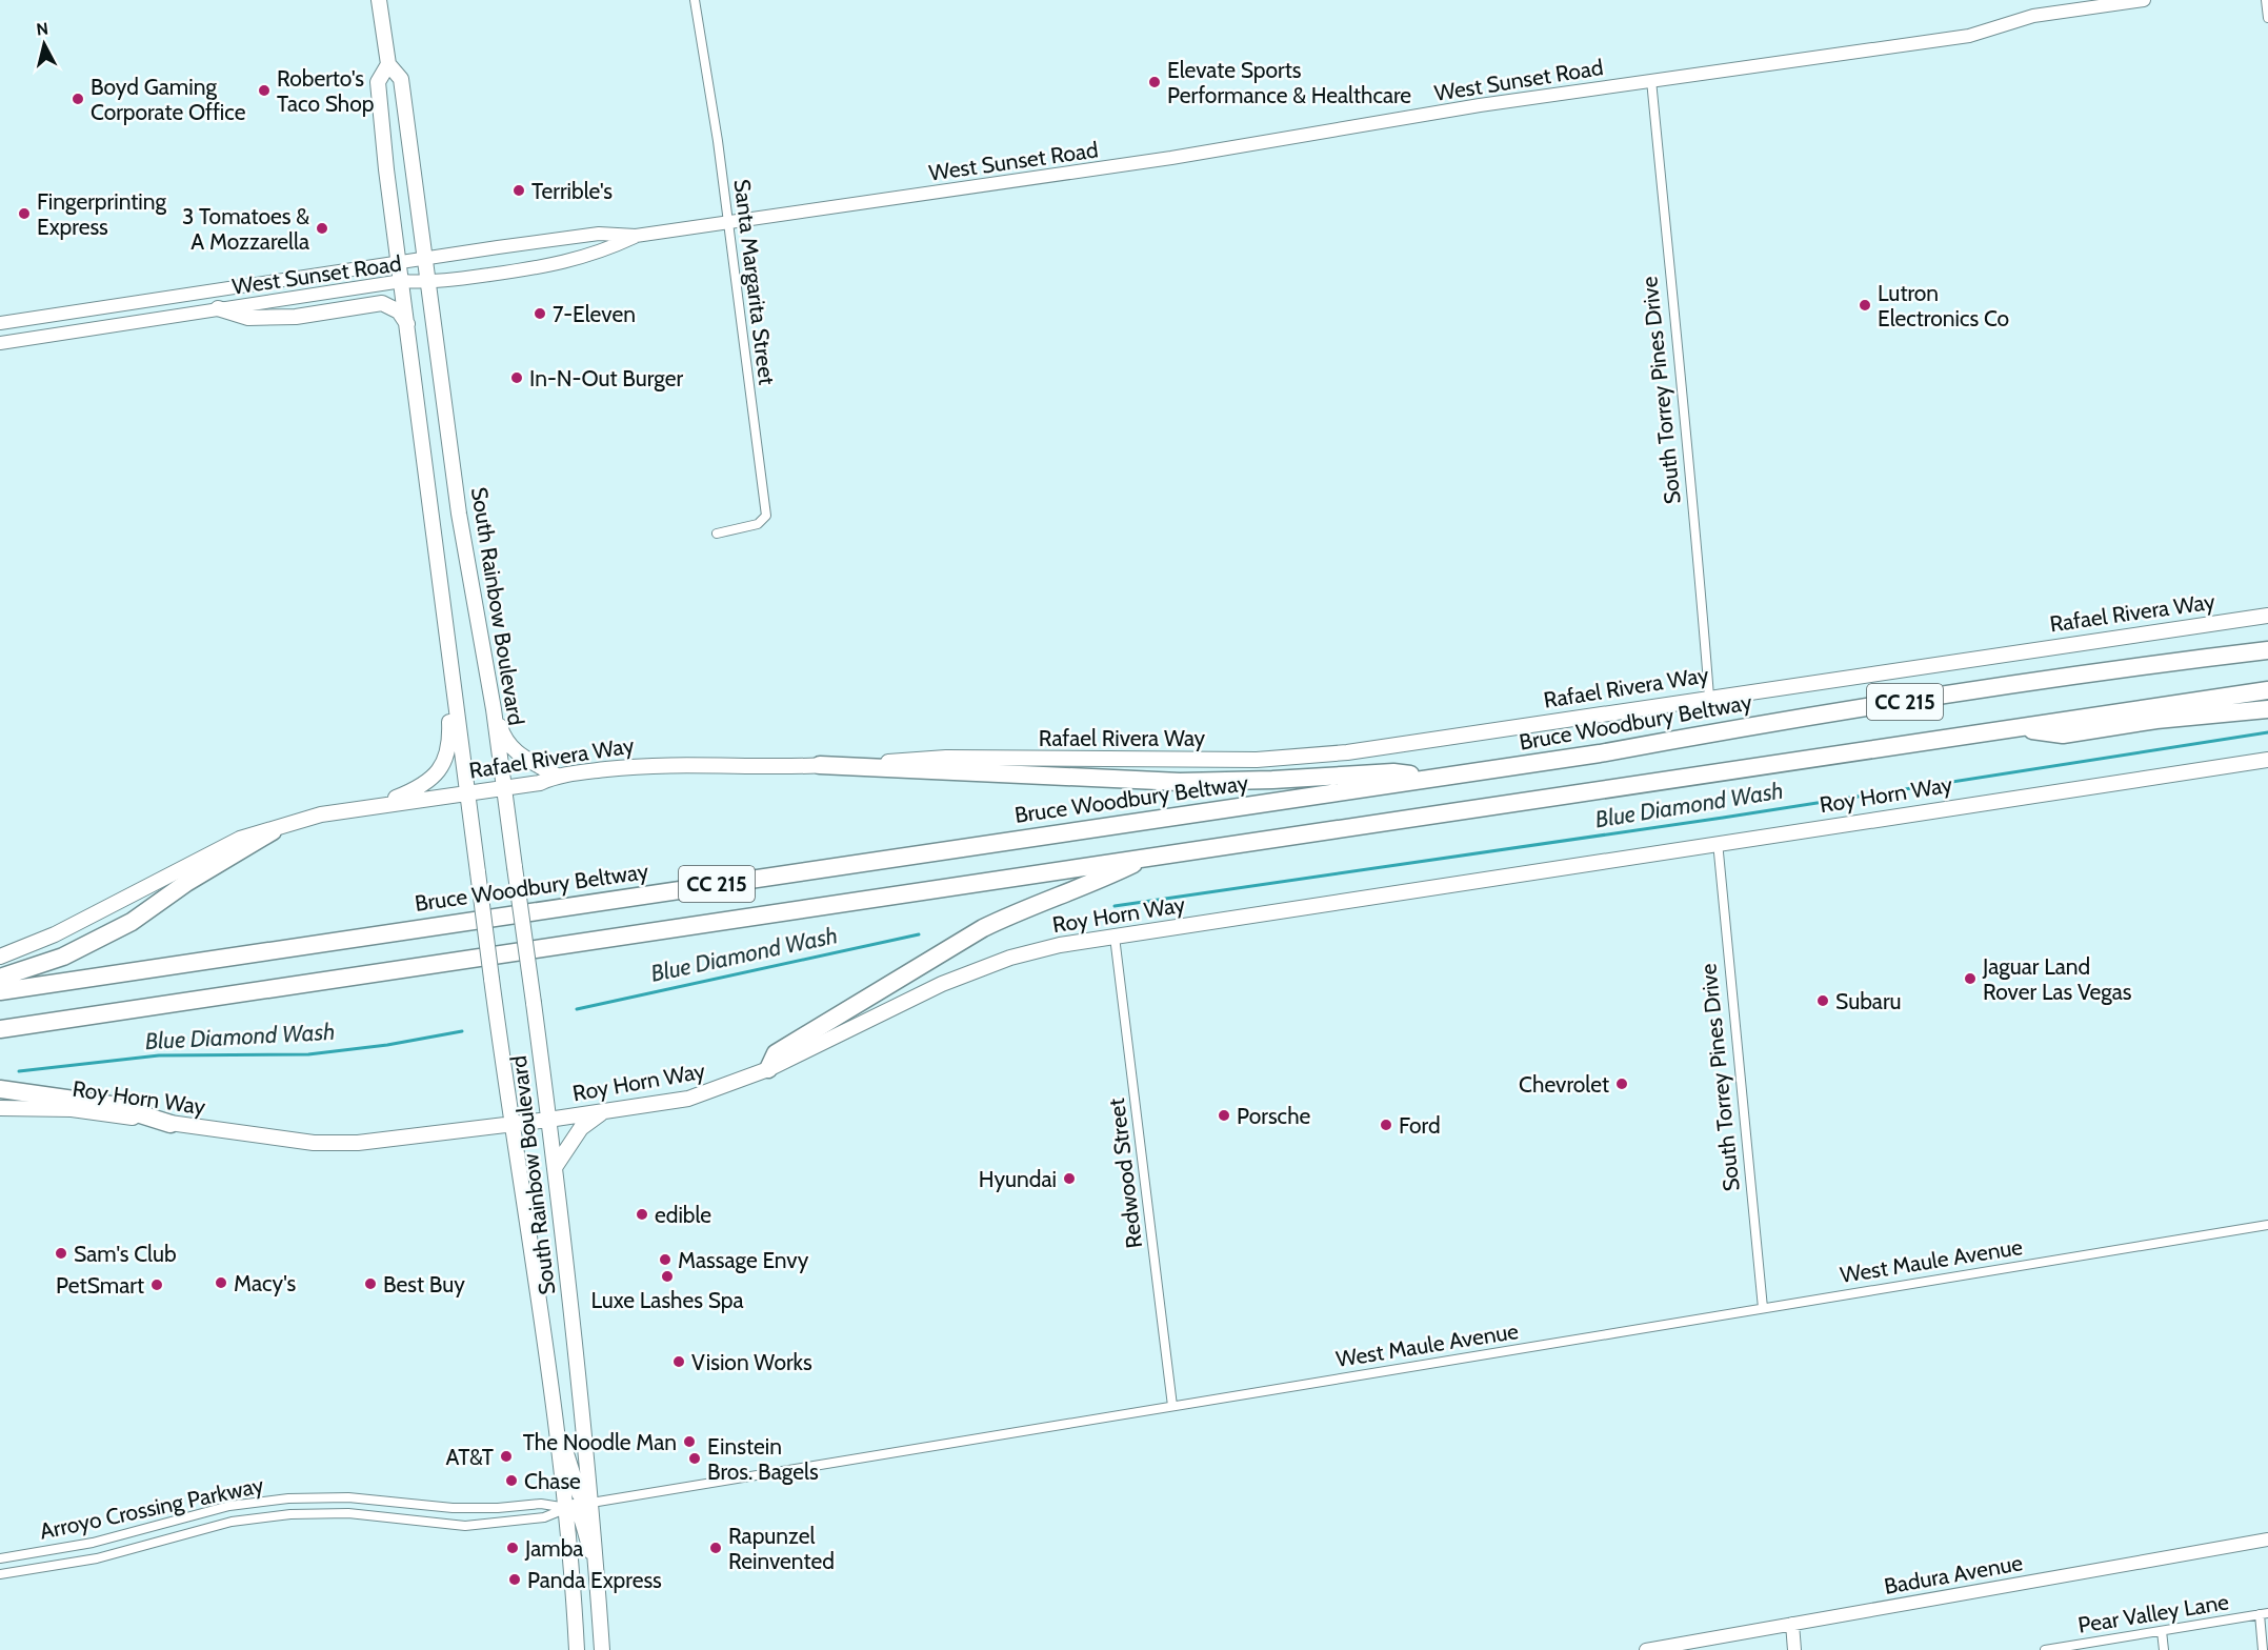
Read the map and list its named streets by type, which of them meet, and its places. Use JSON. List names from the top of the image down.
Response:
{
  "streets": {
    "highway": ["CC 215", "Bruce Woodbury Beltway"],
    "main road": [
      "West Sunset Road",
      "South Rainbow Boulevard",
      "Rafael Rivera Way",
      "Roy Horn Way",
      "Badura Avenue"
    ],
    "street": [
      "Santa Margarita Street",
      "South Torrey Pines Drive",
      "Redwood Street",
      "West Maule Avenue",
      "Arroyo Crossing Parkway",
      "Pear Valley Lane"
    ]
  },
  "crossings": [
    ["West Sunset Road", "Santa Margarita Street"],
    ["West Sunset Road", "South Torrey Pines Drive"],
    ["West Sunset Road", "South Rainbow Boulevard"],
    ["South Torrey Pines Drive", "Rafael Rivera Way"],
    ["South Torrey Pines Drive", "Roy Horn Way"],
    ["South Torrey Pines Drive", "West Maule Avenue"],
    ["South Rainbow Boulevard", "Rafael Rivera Way"],
    ["South Rainbow Boulevard", "Roy Horn Way"],
    ["South Rainbow Boulevard", "West Maule Avenue"],
    ["South Rainbow Boulevard", "Arroyo Crossing Parkway"],
    ["Roy Horn Way", "Redwood Street"],
    ["Redwood Street", "West Maule Avenue"]
  ],
  "water": ["Blue Diamond Wash"],
  "places": [
    "Elevate Sports Performance & Healthcare",
    "Roberto's Taco Shop",
    "Boyd Gaming Corporate Office",
    "Terrible's",
    "Fingerprinting Express",
    "3 Tomatoes & A Mozzarella",
    "Lutron Electronics Co",
    "7-Eleven",
    "In-N-Out Burger",
    "Jaguar Land Rover Las Vegas",
    "Subaru",
    "Chevrolet",
    "Porsche",
    "Ford",
    "Hyundai",
    "edible",
    "Sam's Club",
    "Massage Envy",
    "Luxe Lashes Spa",
    "Macy's",
    "Best Buy",
    "PetSmart",
    "Vision Works",
    "The Noodle Man",
    "AT&T",
    "Einstein Bros. Bagels",
    "Chase",
    "Jamba",
    "Rapunzel Reinvented",
    "Panda Express"
  ],
  "north": "top"
}
